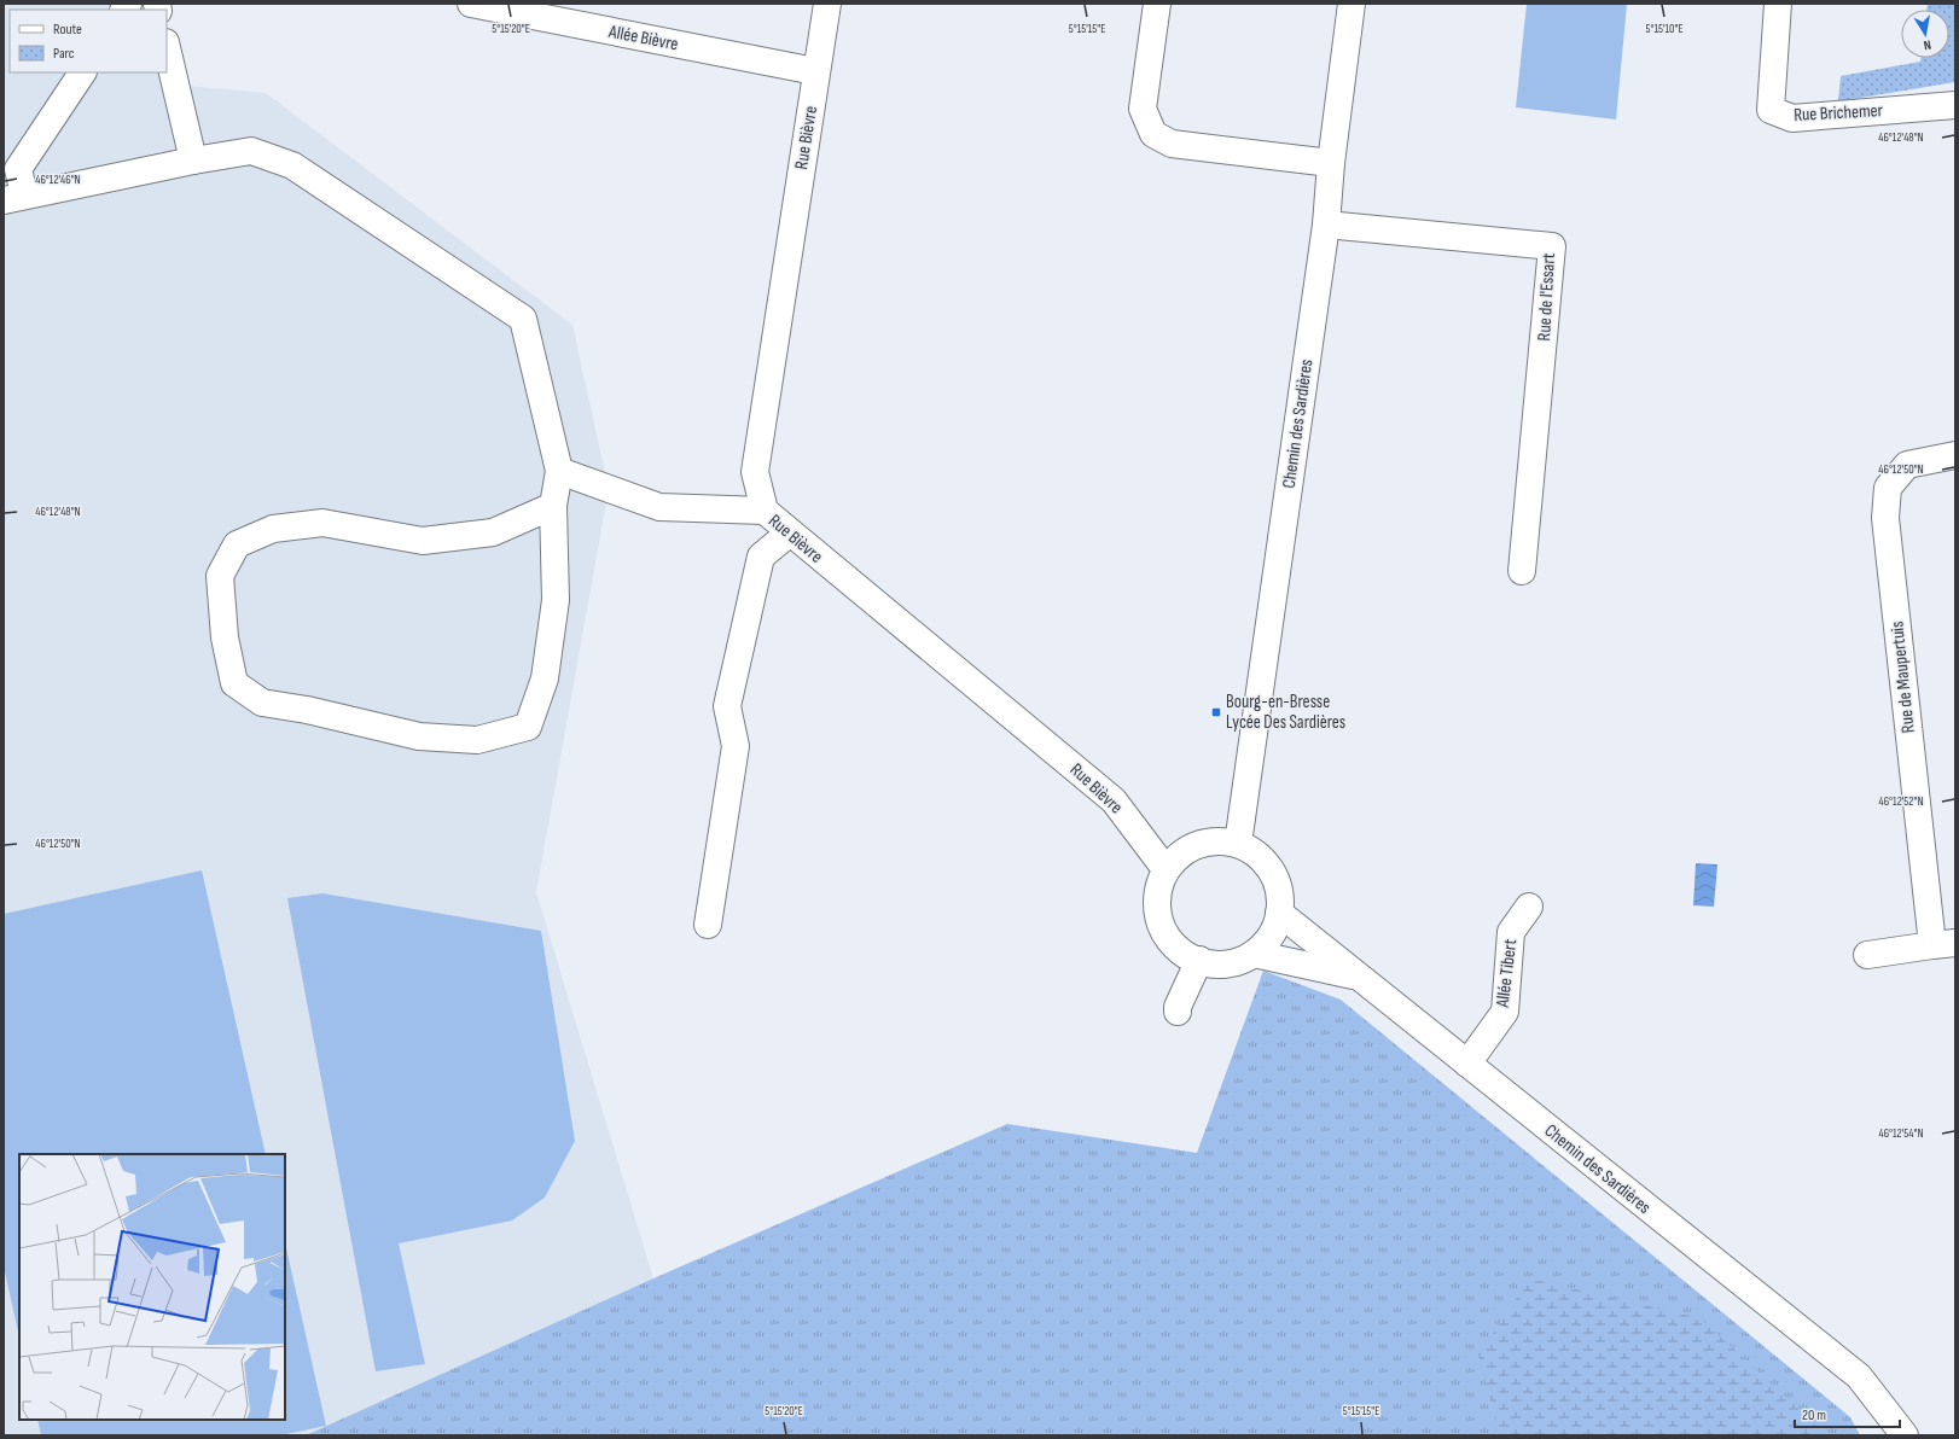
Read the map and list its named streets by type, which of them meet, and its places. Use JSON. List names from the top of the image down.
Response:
{
  "streets": {
    "street": [
      "Allée Bièvre",
      "Rue Brichemer",
      "Rue Bièvre",
      "Rue de l'Essart",
      "Chemin des Sardières",
      "Rue de Maupertuis",
      "Allée Tibert"
    ]
  },
  "crossings": [
    ["Allée Bièvre", "Rue Bièvre"],
    ["Rue Bièvre", "Chemin des Sardières"],
    ["Rue de l'Essart", "Chemin des Sardières"],
    ["Chemin des Sardières", "Allée Tibert"]
  ],
  "places": {
    "transit": ["Bourg-en-Bresse Lycée Des Sardières"]
  },
  "legend": ["Route", "Parc"],
  "scale_bar": "20 m",
  "north": "bottom",
  "coordinates": [
    "5°15'20\"E",
    "5°15'15\"E",
    "5°15'10\"E",
    "46°12'48\"N",
    "46°12'46\"N",
    "46°12'50\"N",
    "46°12'52\"N",
    "46°12'54\"N"
  ]
}
